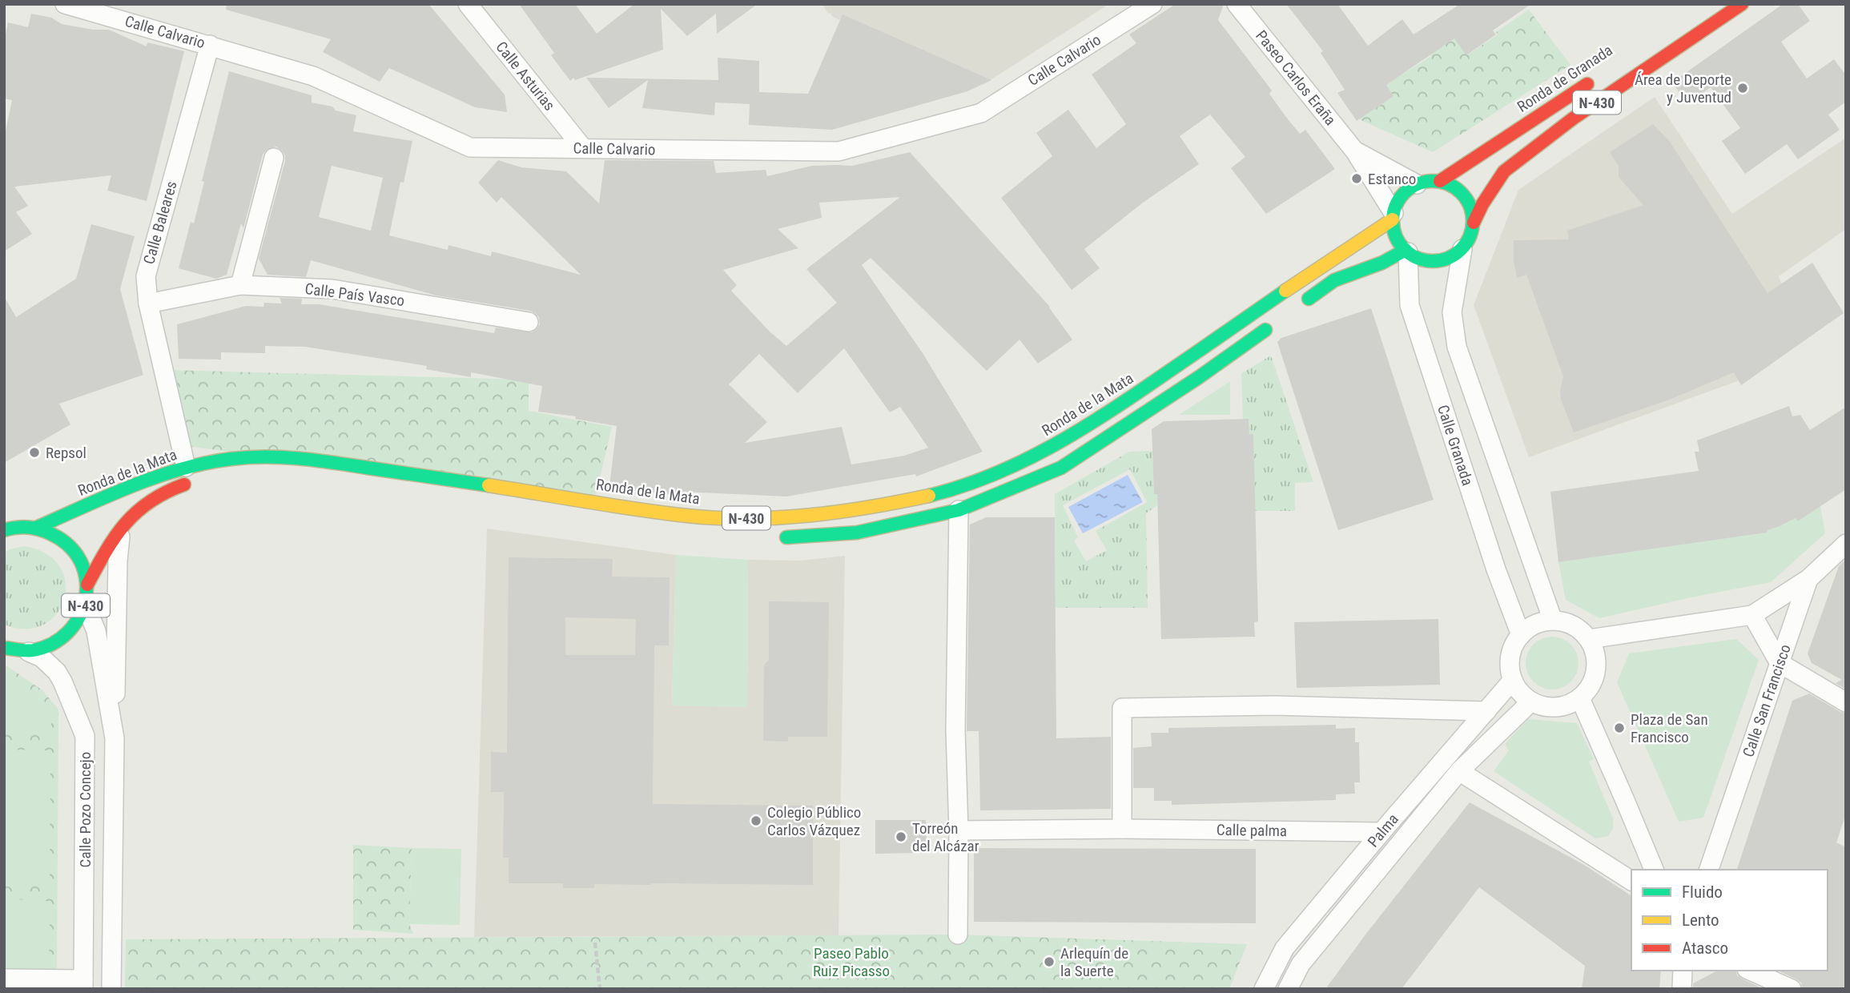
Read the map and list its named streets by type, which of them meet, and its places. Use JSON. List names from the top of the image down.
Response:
{
  "streets": {
    "highway": ["Ronda de Granada", "N-430", "Ronda de la Mata"],
    "street": [
      "Calle Calvario",
      "Calle Asturias",
      "Paseo Carlos Eraña",
      "Calle Baleares",
      "Calle País Vasco",
      "Calle Granada",
      "Calle San Francisco",
      "Calle Pozo Concejo",
      "Calle palma",
      "Palma"
    ]
  },
  "crossings": [
    ["Calle Calvario", "Calle Asturias"],
    ["Calle Calvario", "Calle Baleares"],
    ["Paseo Carlos Eraña", "Ronda de Granada"],
    ["Paseo Carlos Eraña", "N-430"],
    ["Paseo Carlos Eraña", "Ronda de la Mata"],
    ["Paseo Carlos Eraña", "Calle Granada"],
    ["Ronda de Granada", "N-430"],
    ["Ronda de Granada", "Ronda de la Mata"],
    ["Ronda de Granada", "Calle Granada"],
    ["N-430", "Ronda de la Mata"],
    ["N-430", "Calle Granada"],
    ["N-430", "Calle Pozo Concejo"],
    ["Calle Baleares", "Calle País Vasco"],
    ["Calle Baleares", "Ronda de la Mata"],
    ["Ronda de la Mata", "Calle Granada"],
    ["Ronda de la Mata", "Calle Pozo Concejo"],
    ["Calle Granada", "Palma"],
    ["Calle palma", "Palma"]
  ],
  "parks": ["Paseo Pablo Ruiz Picasso"],
  "places": [
    "Área de Deporte y Juventud",
    "Estanco",
    "Repsol",
    "Plaza de San Francisco",
    "Colegio Público Carlos Vázquez",
    "Torreón del Alcázar",
    "Arlequín de la Suerte"
  ],
  "legend": ["Fluido", "Lento", "Atasco"]
}
